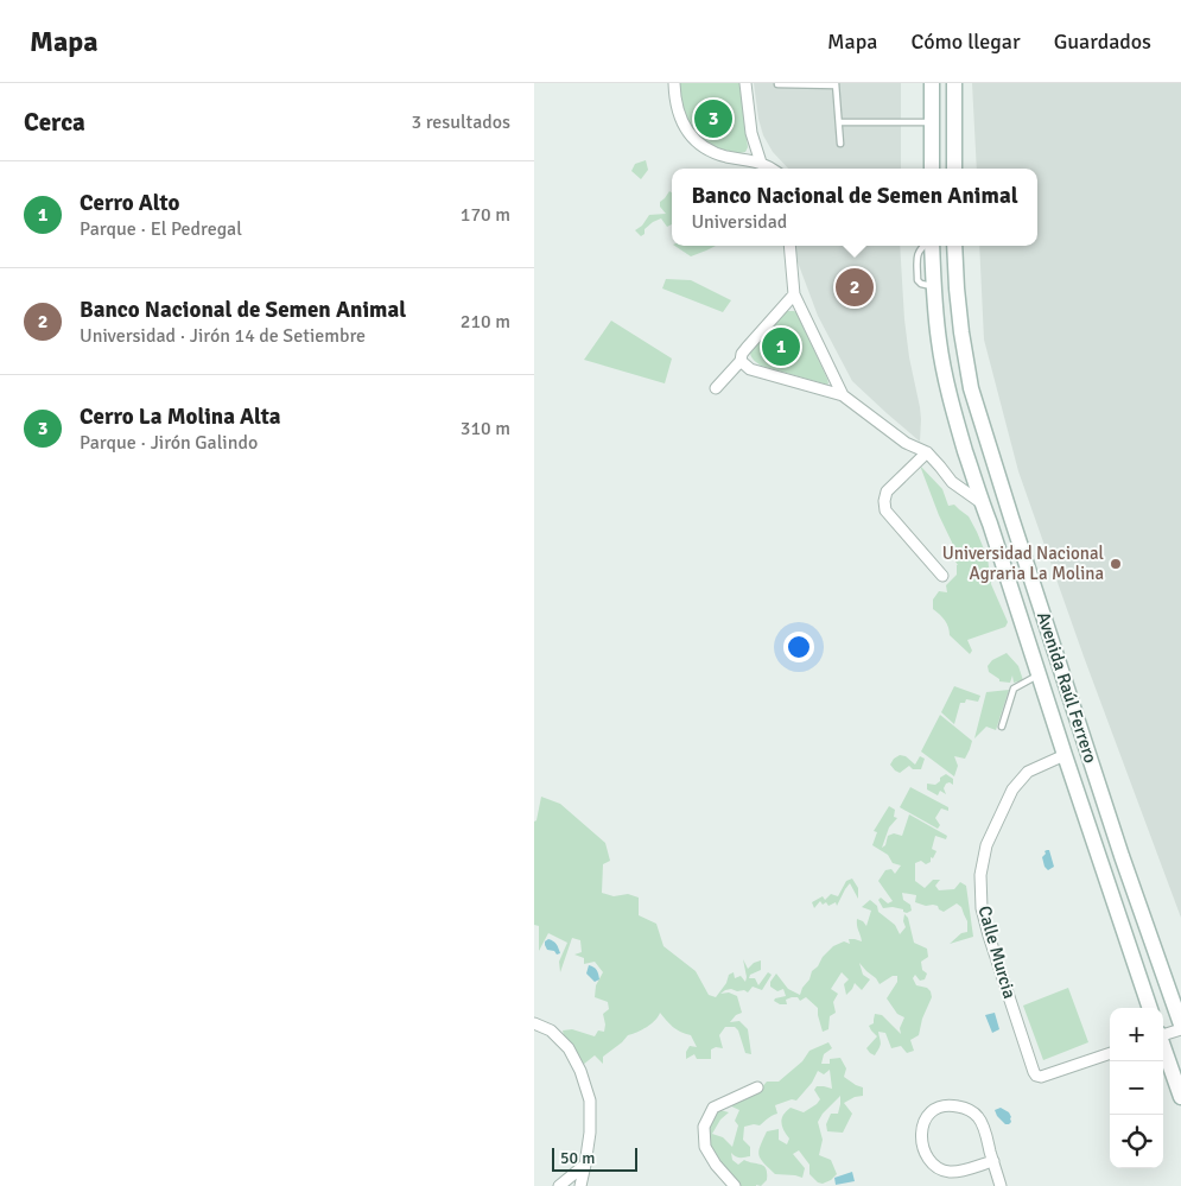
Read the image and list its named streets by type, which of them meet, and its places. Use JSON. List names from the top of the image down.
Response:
{
  "streets": {
    "main road": ["Avenida Raúl Ferrero"],
    "street": ["Calle Murcia"]
  },
  "crossings": [
    ["Avenida Raúl Ferrero", "Calle Murcia"]
  ],
  "places": ["Universidad Nacional Agraria La Molina"],
  "scale_bar": "50 m",
  "page": {
    "header": "Mapa",
    "nav": ["Mapa", "Cómo llegar", "Guardados"],
    "heading": ["Cerca", "3 resultados"],
    "pins": ["3", "2", "1"],
    "list": [
      {
        "mark": "1",
        "name": "Cerro Alto",
        "note": "Parque · El Pedregal",
        "value": "170 m"
      },
      {
        "mark": "2",
        "name": "Banco Nacional de Semen Animal",
        "note": "Universidad · Jirón 14 de Setiembre",
        "value": "210 m"
      },
      {
        "mark": "3",
        "name": "Cerro La Molina Alta",
        "note": "Parque · Jirón Galindo",
        "value": "310 m"
      }
    ],
    "popup": ["Banco Nacional de Semen Animal", "Universidad"],
    "map_buttons": ["+", "−"],
    "scale": "50 m"
  }
}
